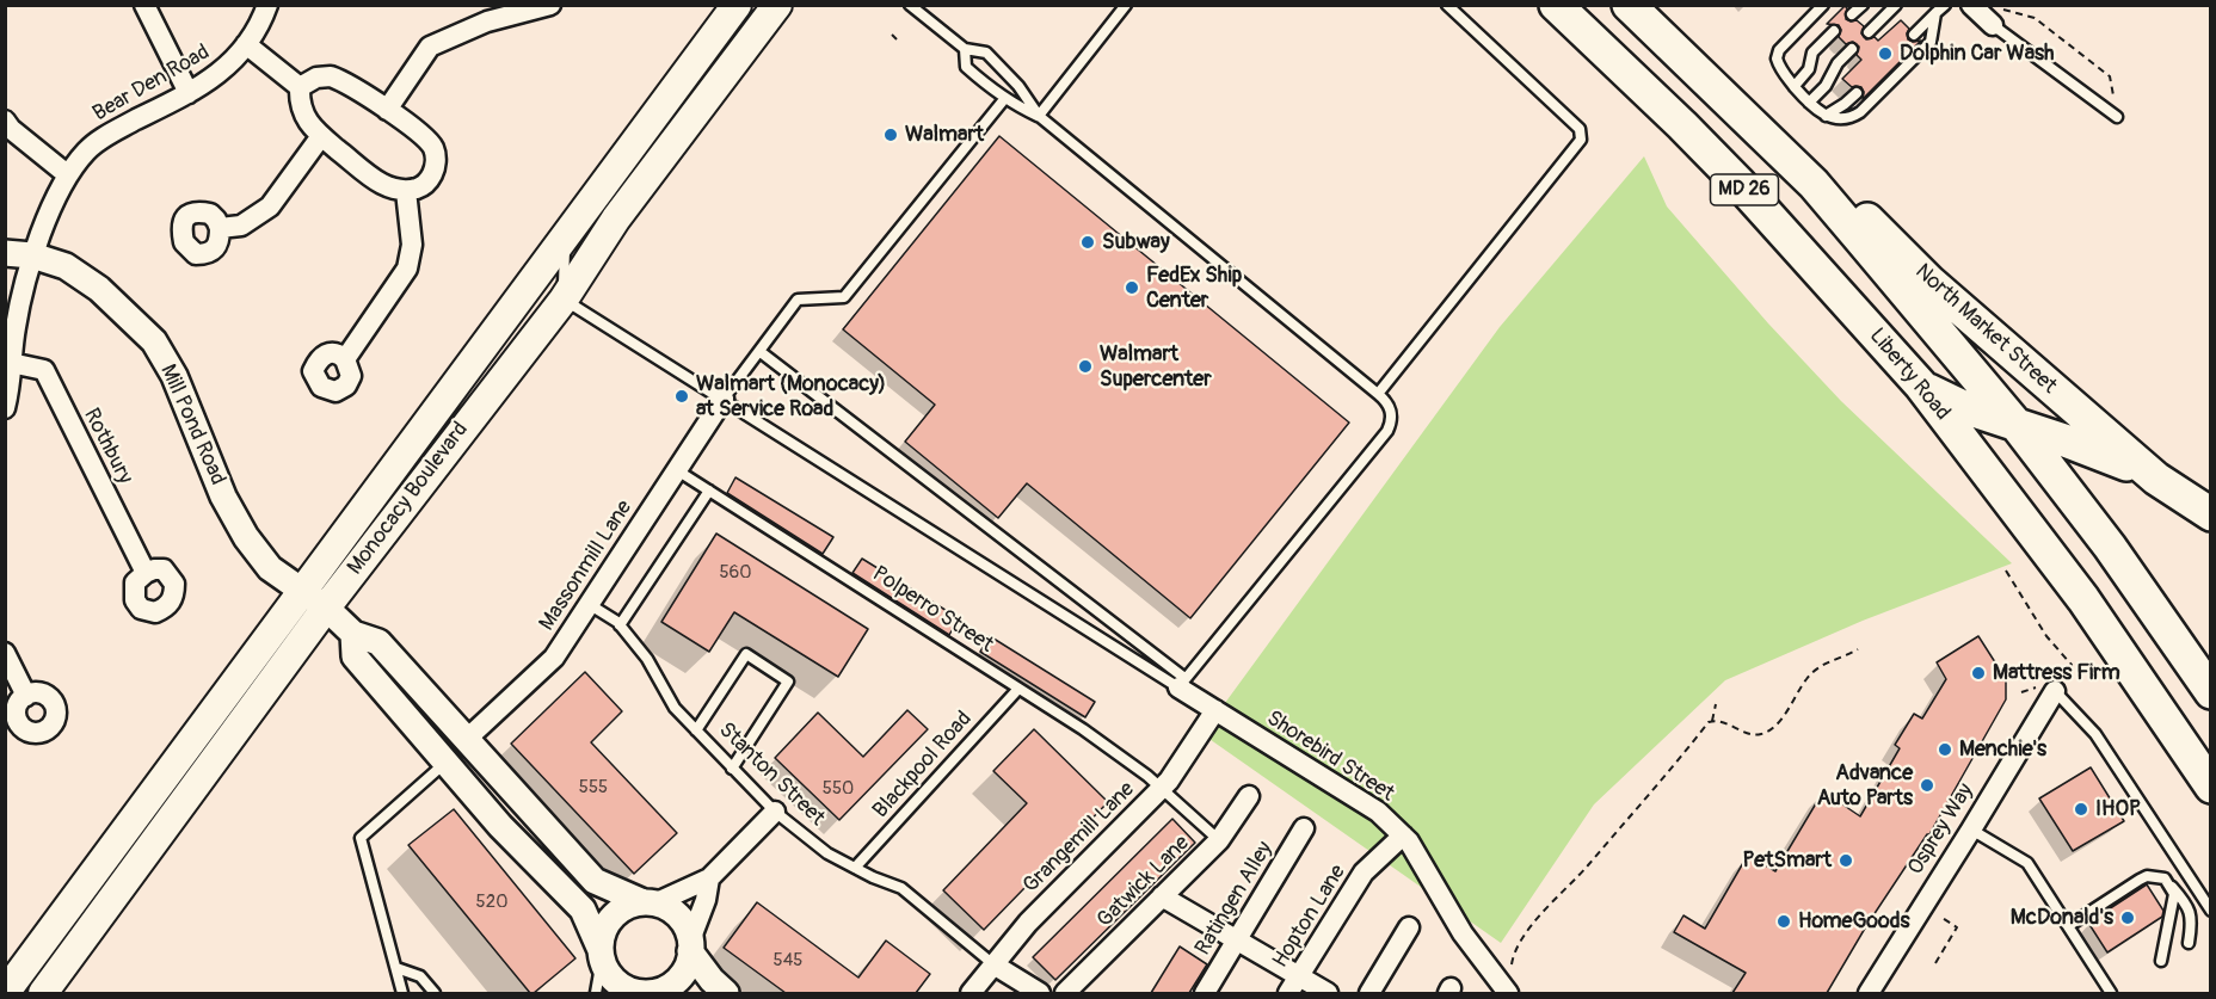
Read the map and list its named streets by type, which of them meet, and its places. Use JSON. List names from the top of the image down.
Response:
{
  "streets": {
    "main road": [
      "MD 26",
      "North Market Street",
      "Liberty Road",
      "Monocacy Boulevard"
    ],
    "street": [
      "Bear Den Road",
      "Mill Pond Road",
      "Rothbury",
      "Massonmill Lane",
      "Shorebird Street",
      "Osprey Way",
      "Grangemill Lane",
      "Gatwick Lane",
      "Ratingen Alley",
      "Hopton Lane"
    ],
    "lane": ["Polperro Street", "Blackpool Road", "Stanton Street"]
  },
  "crossings": [
    ["Bear Den Road", "Mill Pond Road"],
    ["Bear Den Road", "Rothbury"],
    ["MD 26", "North Market Street"],
    ["North Market Street", "Liberty Road"],
    ["Mill Pond Road", "Monocacy Boulevard"],
    ["Mill Pond Road", "Massonmill Lane"],
    ["Massonmill Lane", "Polperro Street"],
    ["Massonmill Lane", "Stanton Street"],
    ["Polperro Street", "Blackpool Road"],
    ["Polperro Street", "Grangemill Lane"],
    ["Polperro Street", "Gatwick Lane"],
    ["Shorebird Street", "Grangemill Lane"],
    ["Shorebird Street", "Hopton Lane"],
    ["Blackpool Road", "Stanton Street"],
    ["Stanton Street", "Grangemill Lane"]
  ],
  "places": [
    "Dolphin Car Wash",
    "Walmart",
    "Subway",
    "FedEx Ship Center",
    "Walmart Supercenter",
    "Walmart (Monocacy) at Service Road",
    "Mattress Firm",
    "Menchie's",
    "Advance Auto Parts",
    "IHOP",
    "PetSmart",
    "McDonald's",
    "HomeGoods"
  ],
  "house_numbers": [
    "560",
    "555",
    "550",
    "520",
    "545"
  ]
}
